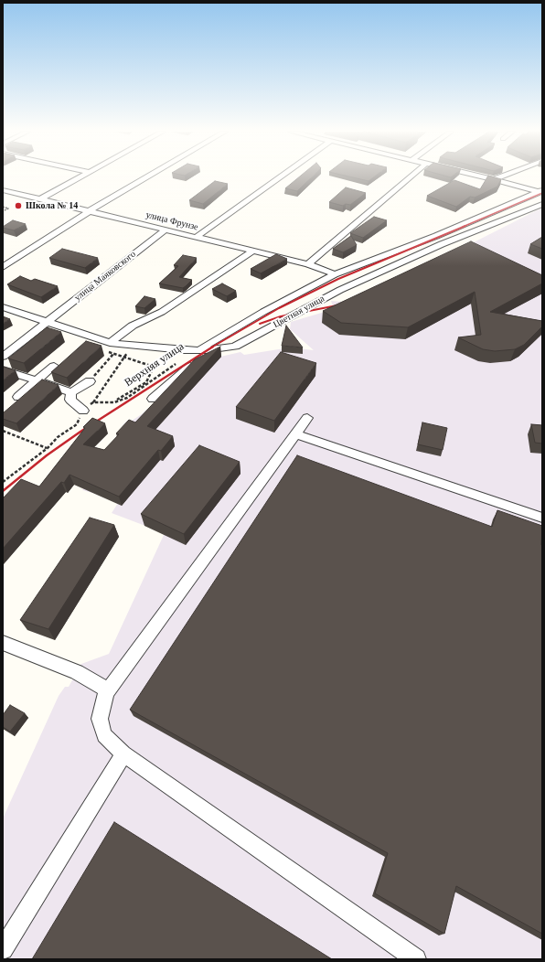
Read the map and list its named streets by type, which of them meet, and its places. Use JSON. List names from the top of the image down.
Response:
{
  "streets": {
    "street": ["улица Фрунзе", "улица Маяковского", "Цветная улица"],
    "path": ["Верхняя улица"]
  },
  "crossings": [
    ["улица Фрунзе", "улица Маяковского"],
    ["улица Маяковского", "Цветная улица"],
    ["Цветная улица", "Верхняя улица"]
  ],
  "places": ["Школа № 14"]
}
